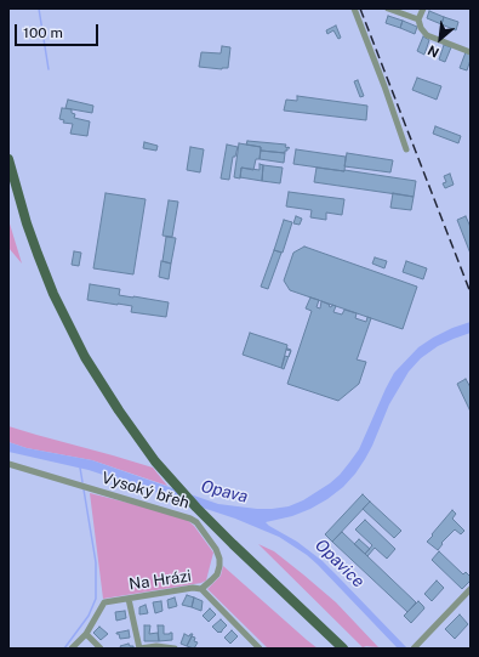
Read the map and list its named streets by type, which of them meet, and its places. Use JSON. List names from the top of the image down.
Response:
{
  "streets": {
    "street": ["Vysoký břeh", "Na Hrázi"]
  },
  "crossings": [
    ["Vysoký břeh", "Na Hrázi"]
  ],
  "water": ["Opava", "Opavice"],
  "scale_bar": "100 m",
  "north": "bottom left"
}
